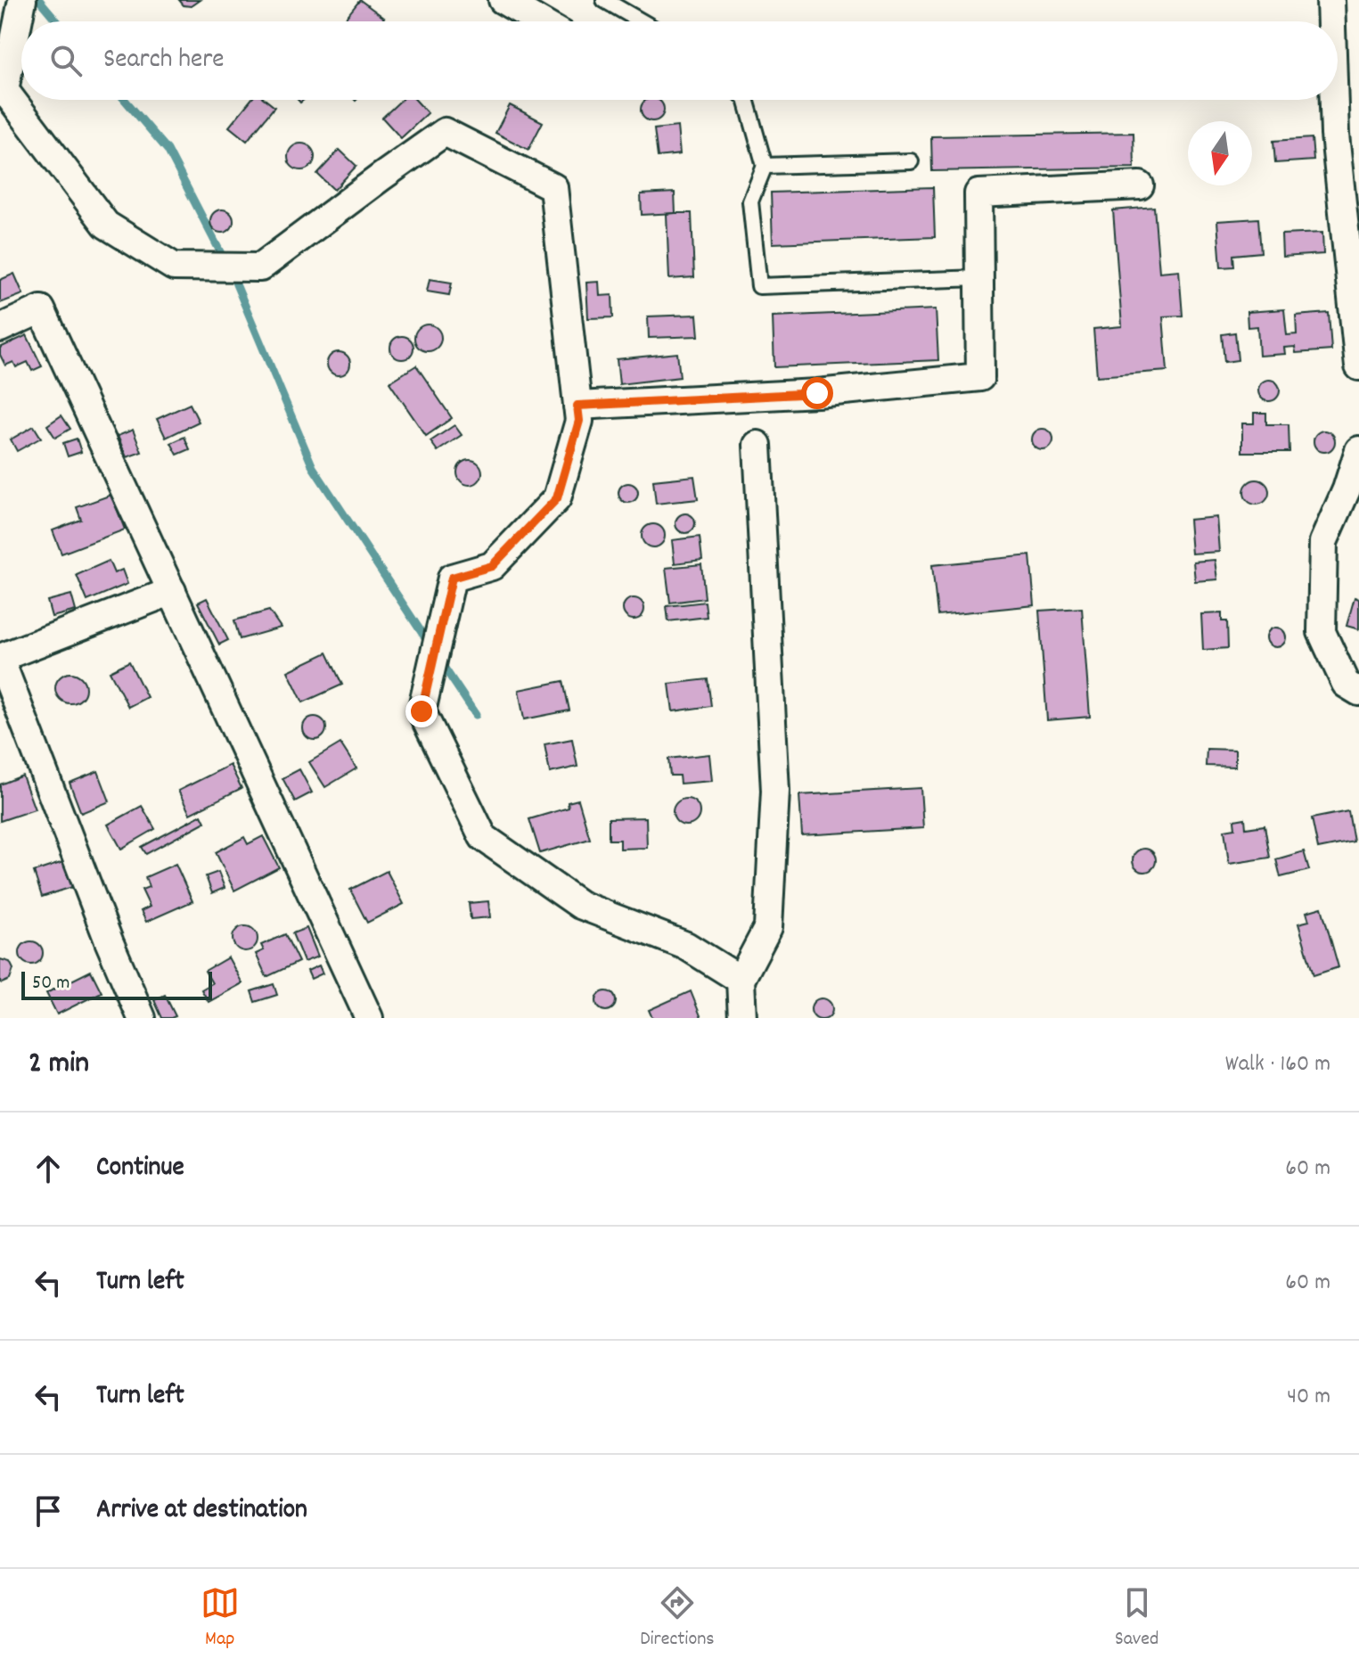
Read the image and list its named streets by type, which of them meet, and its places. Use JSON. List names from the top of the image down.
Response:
{
  "scale_bar": "50 m",
  "north": "bottom",
  "page": {
    "search": "Search here",
    "scale": "50 m",
    "heading": ["2 min", "Walk · 160 m"],
    "list": [
      ["Continue", "60 m"],
      ["Turn left", "60 m"],
      ["Turn left", "40 m"],
      "Arrive at destination"
    ],
    "nav": ["Map", "Directions", "Saved"]
  }
}
